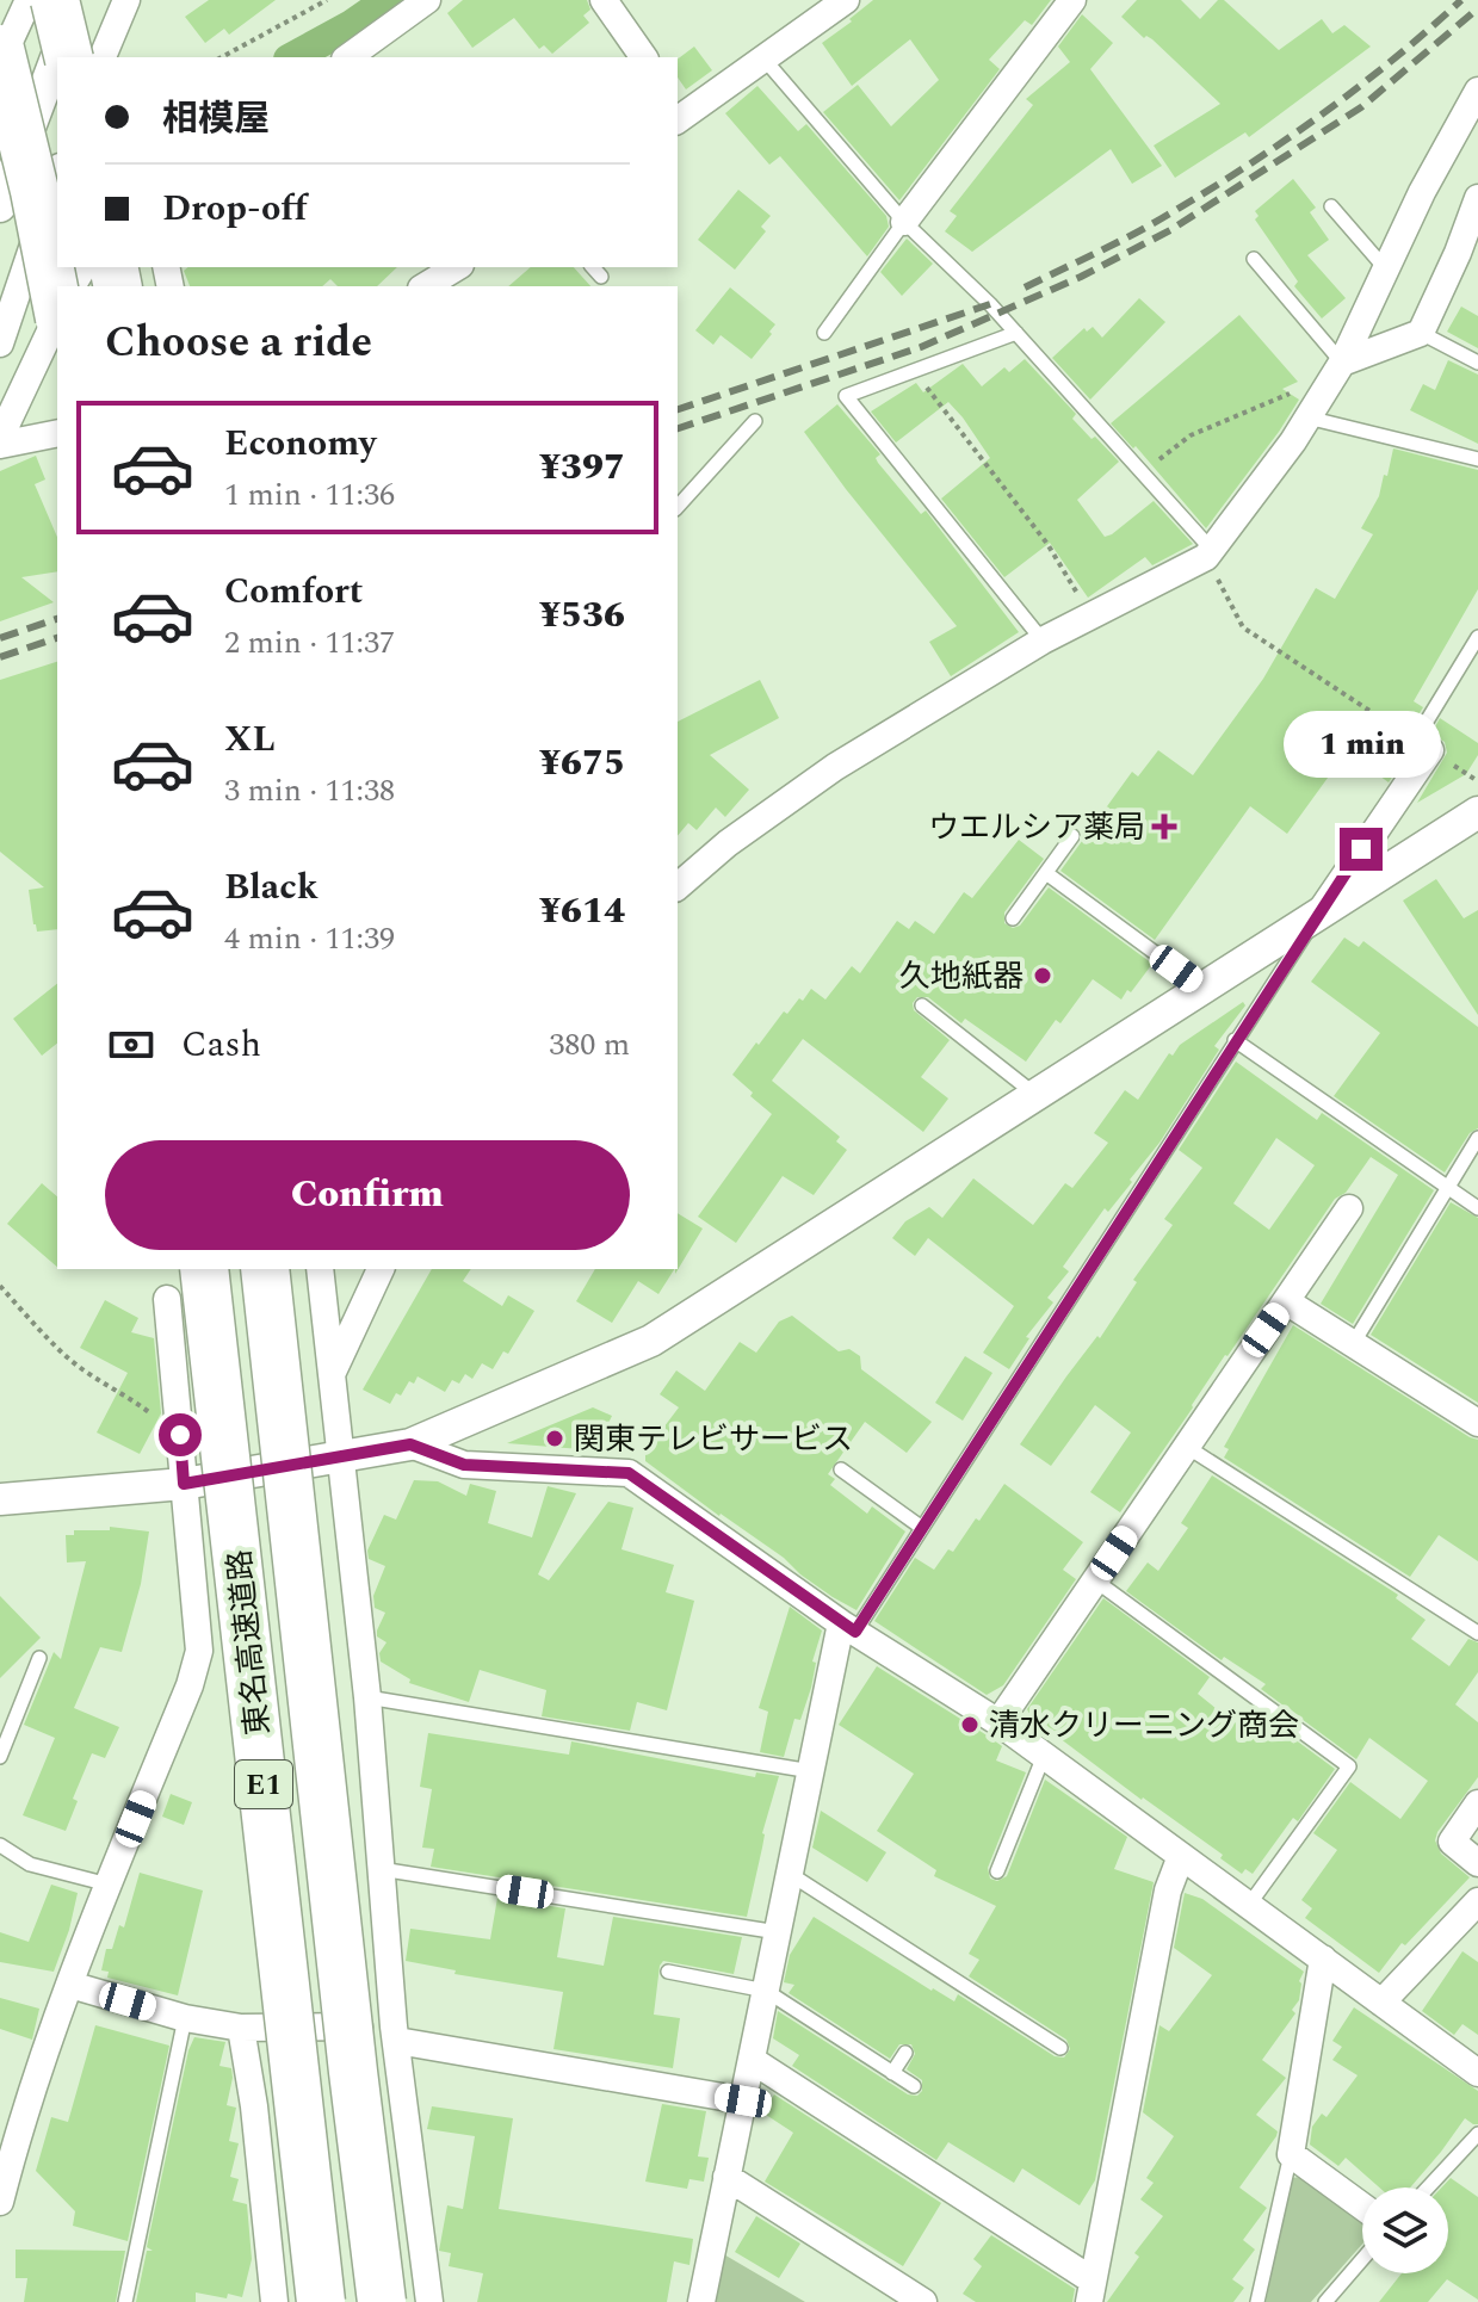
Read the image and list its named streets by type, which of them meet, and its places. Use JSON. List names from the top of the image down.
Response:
{
  "streets": {
    "highway": ["東名高速道路", "E1"]
  },
  "places": {
    "health": ["ウエルシア薬局"],
    "other": ["久地紙器", "関東テレビサービス", "清水クリーニング商会"]
  },
  "page": {
    "banner": ["相模屋", "Drop-off"],
    "heading": "Choose a ride",
    "list": [
      {
        "name": "Economy",
        "note": "1 min · 11:36",
        "value": "¥397"
      },
      {
        "name": "Comfort",
        "note": "2 min · 11:37",
        "value": "¥536"
      },
      {
        "name": "XL",
        "note": "3 min · 11:38",
        "value": "¥675"
      },
      {
        "name": "Black",
        "note": "4 min · 11:39",
        "value": "¥614"
      }
    ],
    "bubble": "1 min",
    "pay": ["Cash", "380 m"],
    "buttons": "Confirm"
  }
}
